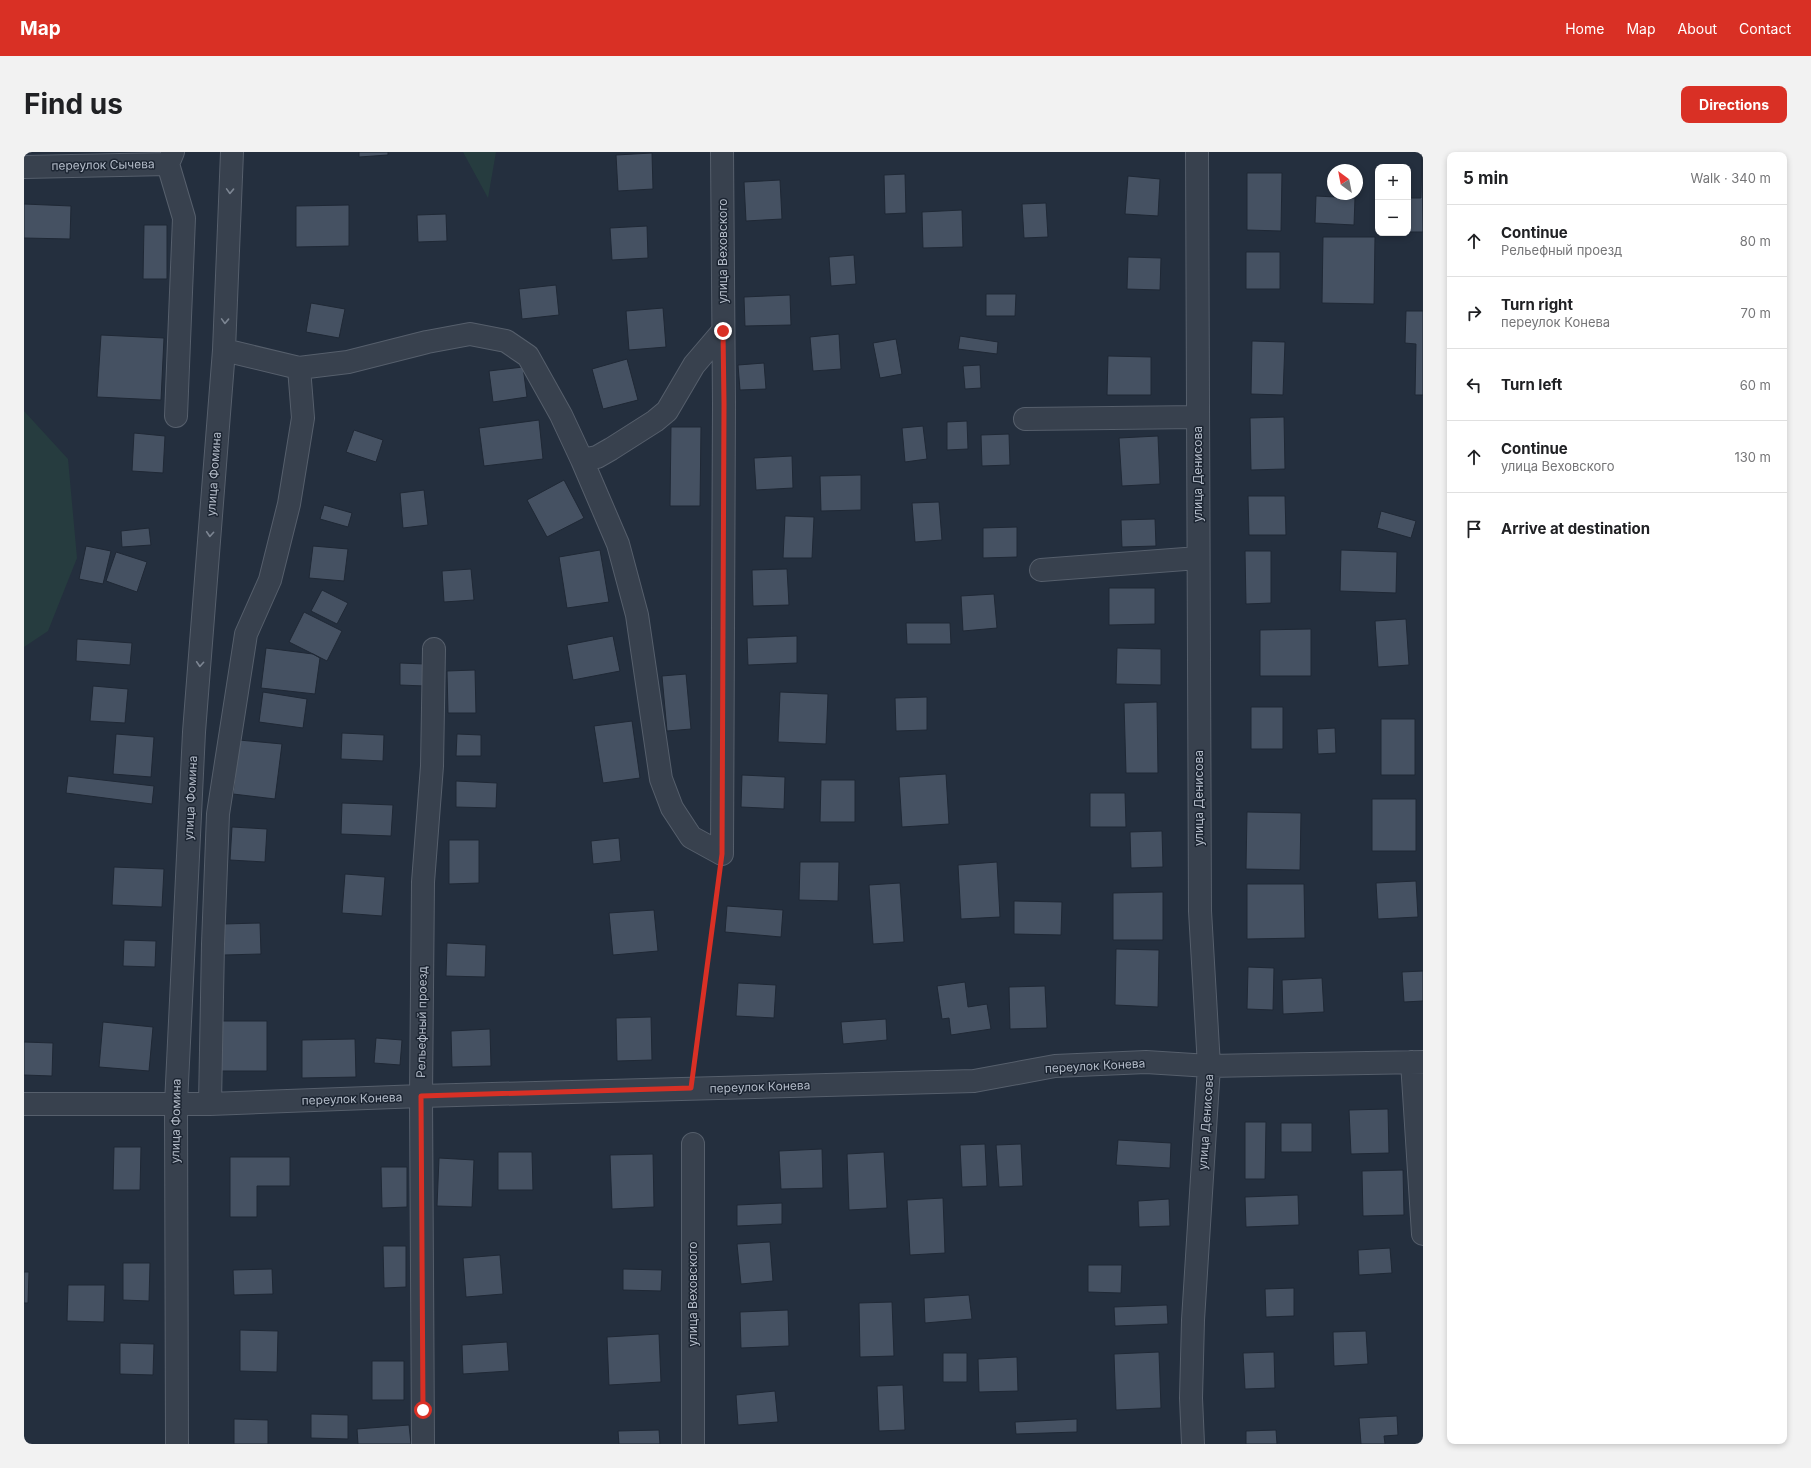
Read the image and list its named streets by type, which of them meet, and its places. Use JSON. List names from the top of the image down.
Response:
{
  "streets": {
    "street": [
      "переулок Сычева",
      "улица Веховского",
      "улица Фомина",
      "улица Денисова",
      "Рельефный проезд",
      "переулок Конева"
    ]
  },
  "crossings": [
    ["улица Фомина", "переулок Конева"],
    ["улица Денисова", "переулок Конева"],
    ["Рельефный проезд", "переулок Конева"]
  ],
  "north": "top left",
  "page": {
    "header": "Map",
    "nav": [
      "Home",
      "Map",
      "About",
      "Contact"
    ],
    "buttons": "Directions",
    "title": "Find us",
    "heading": ["5 min", "Walk · 340 m"],
    "map_buttons": ["+", "−"],
    "list": [
      ["Continue", "Рельефный проезд", "80 m"],
      ["Turn right", "переулок Конева", "70 m"],
      ["Turn left", "60 m"],
      ["Continue", "улица Веховского", "130 m"],
      "Arrive at destination"
    ]
  }
}
